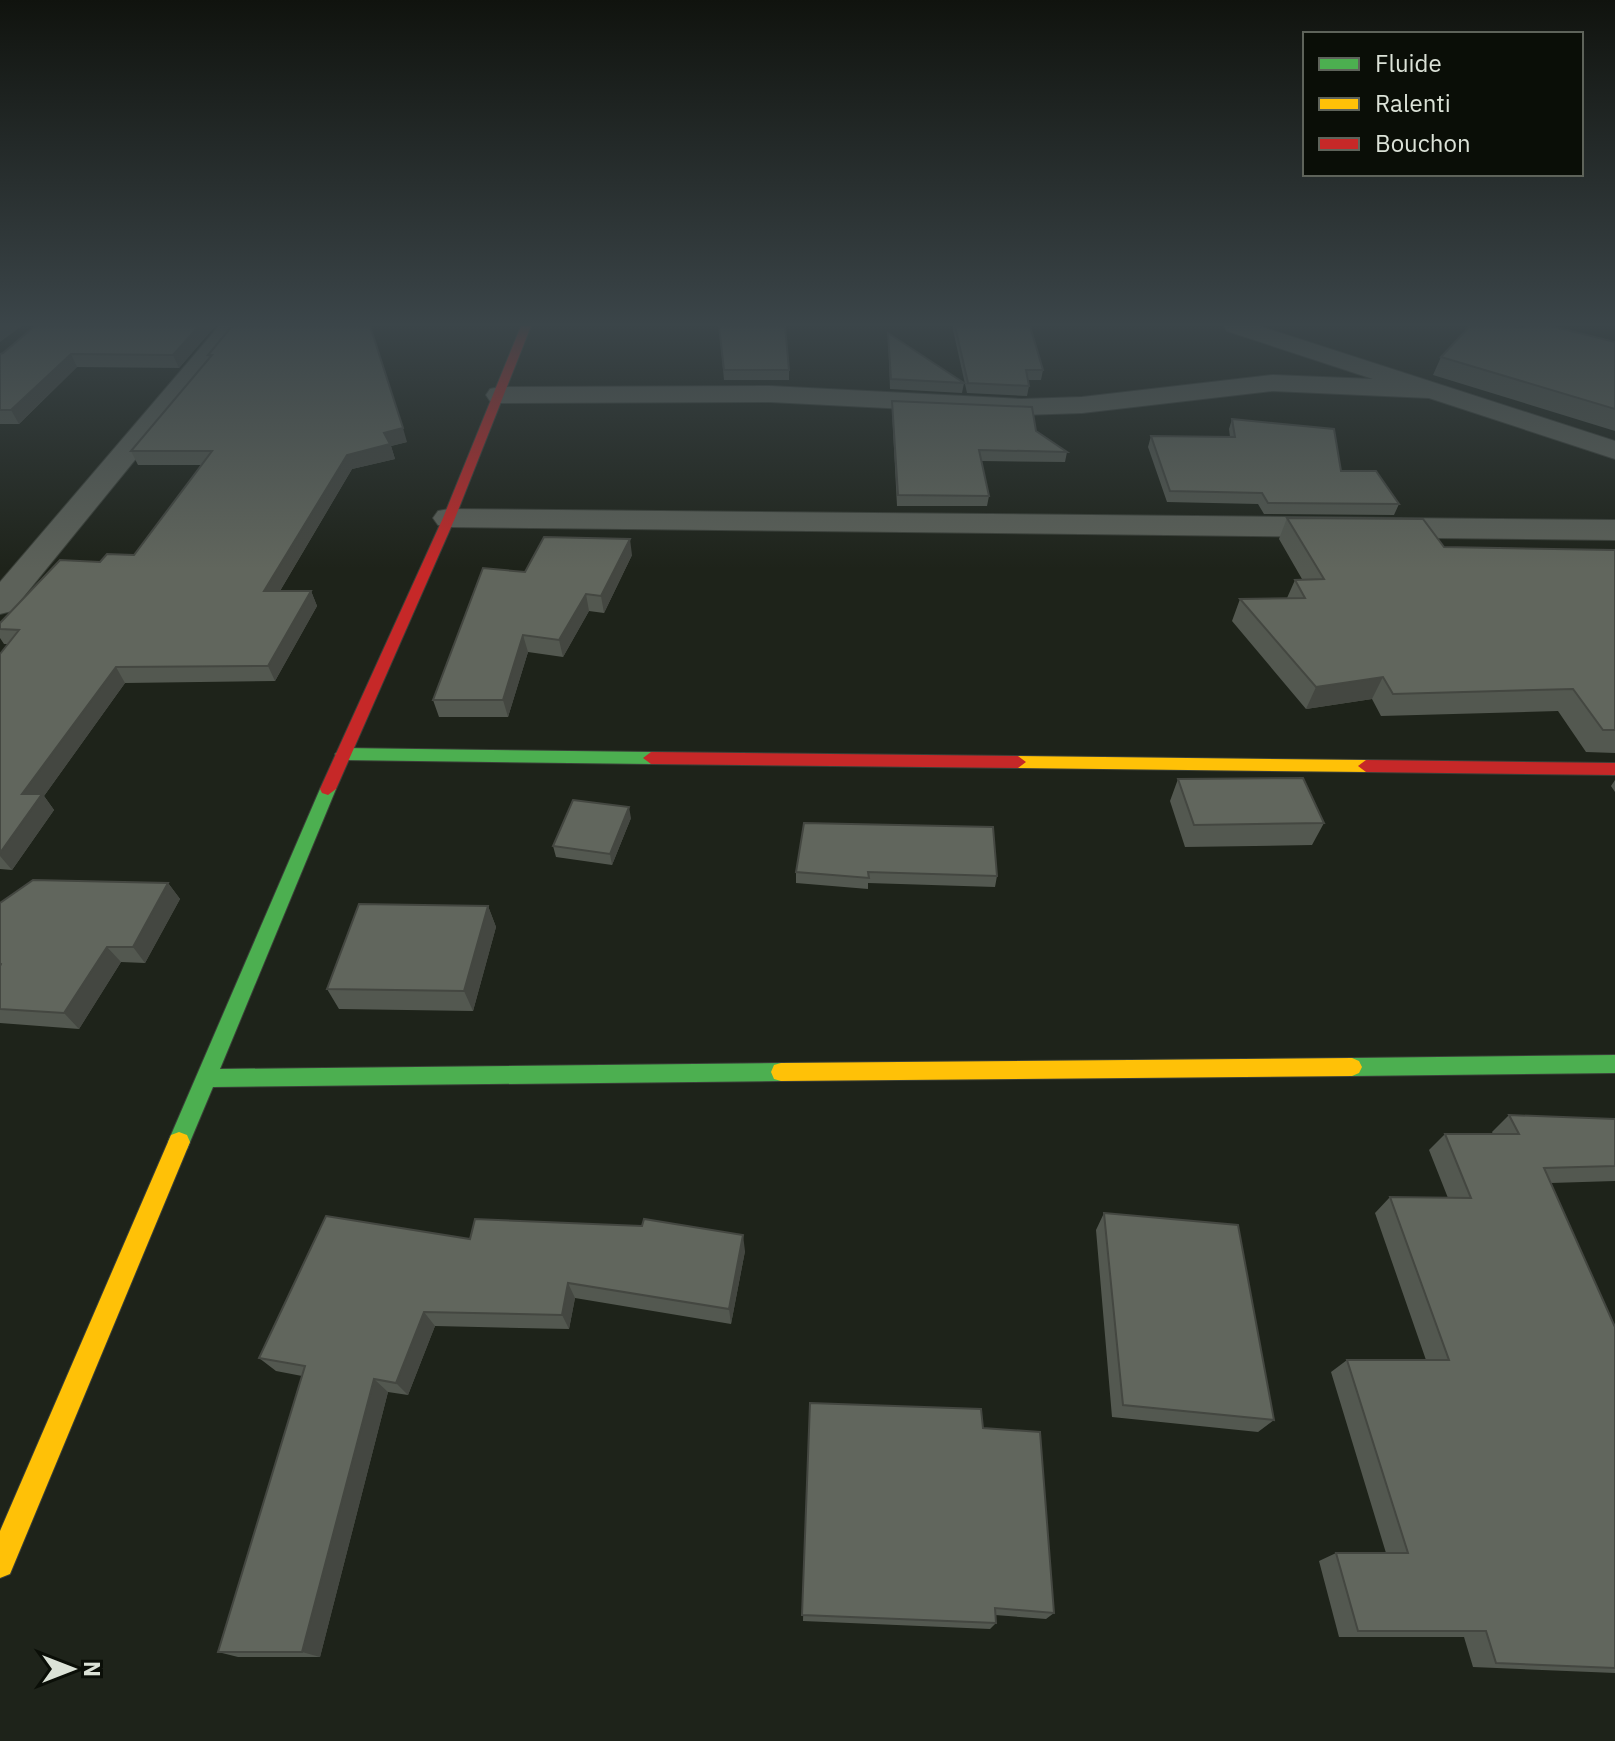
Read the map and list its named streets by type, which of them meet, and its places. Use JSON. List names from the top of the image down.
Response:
{
  "legend": ["Fluide", "Ralenti", "Bouchon"],
  "north": "right"
}
